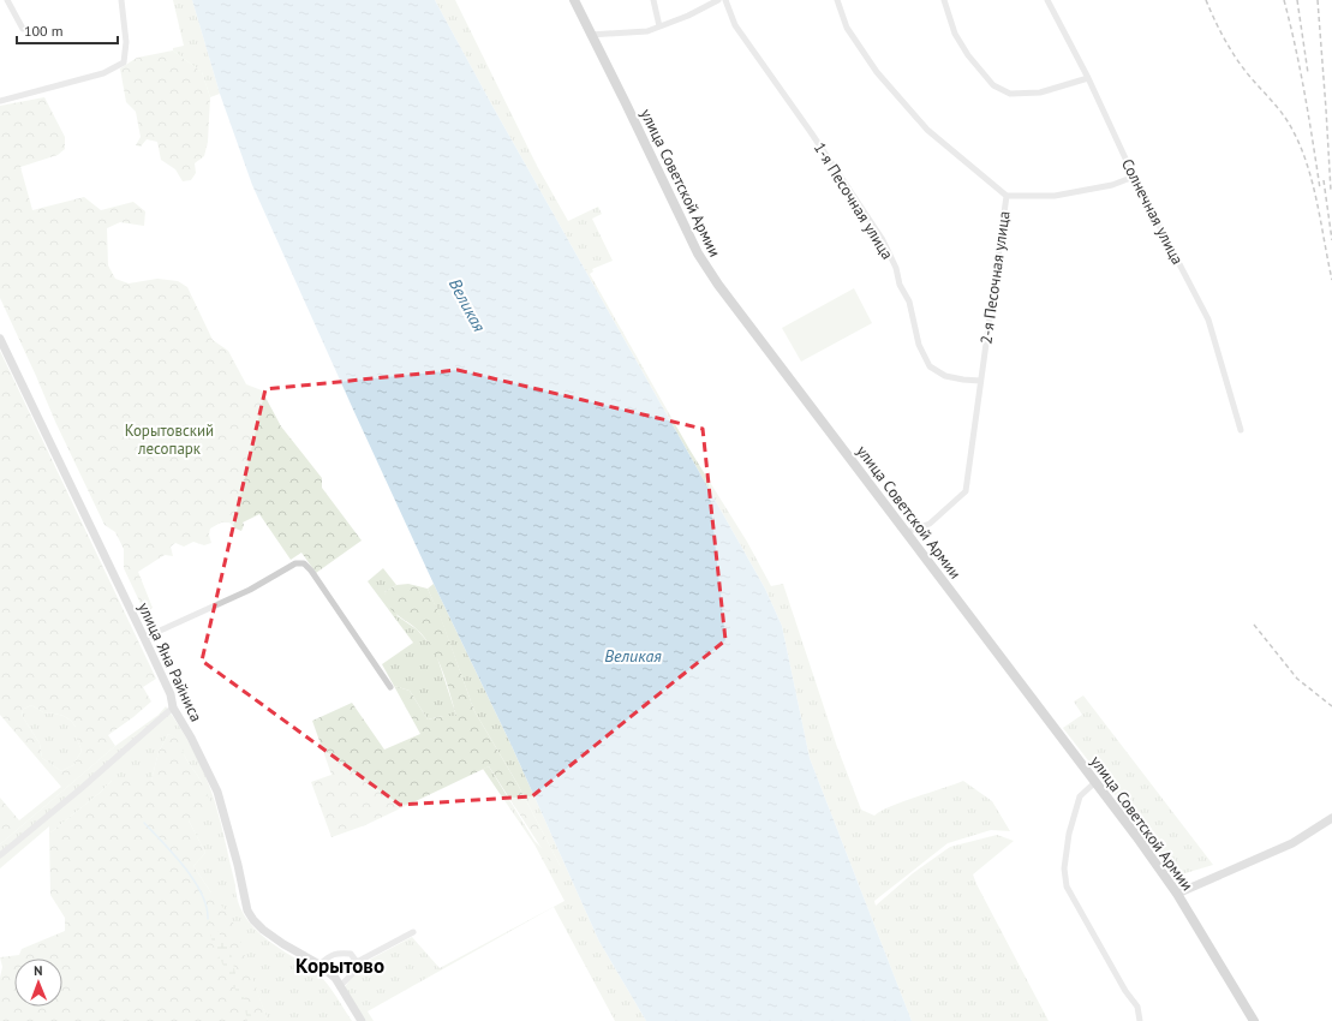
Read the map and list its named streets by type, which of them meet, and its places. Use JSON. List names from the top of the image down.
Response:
{
  "streets": {
    "main road": ["улица Советской Армии"],
    "street": [
      "1-я Песочная улица",
      "Солнечная улица",
      "2-я Песочная улица",
      "улица Яна Райниса"
    ]
  },
  "crossings": [
    ["улица Советской Армии", "2-я Песочная улица"],
    ["1-я Песочная улица", "2-я Песочная улица"]
  ],
  "districts": ["Корытово"],
  "water": ["Великая"],
  "parks": ["Корытовский лесопарк"],
  "scale_bar": "100 m",
  "north": "top"
}
